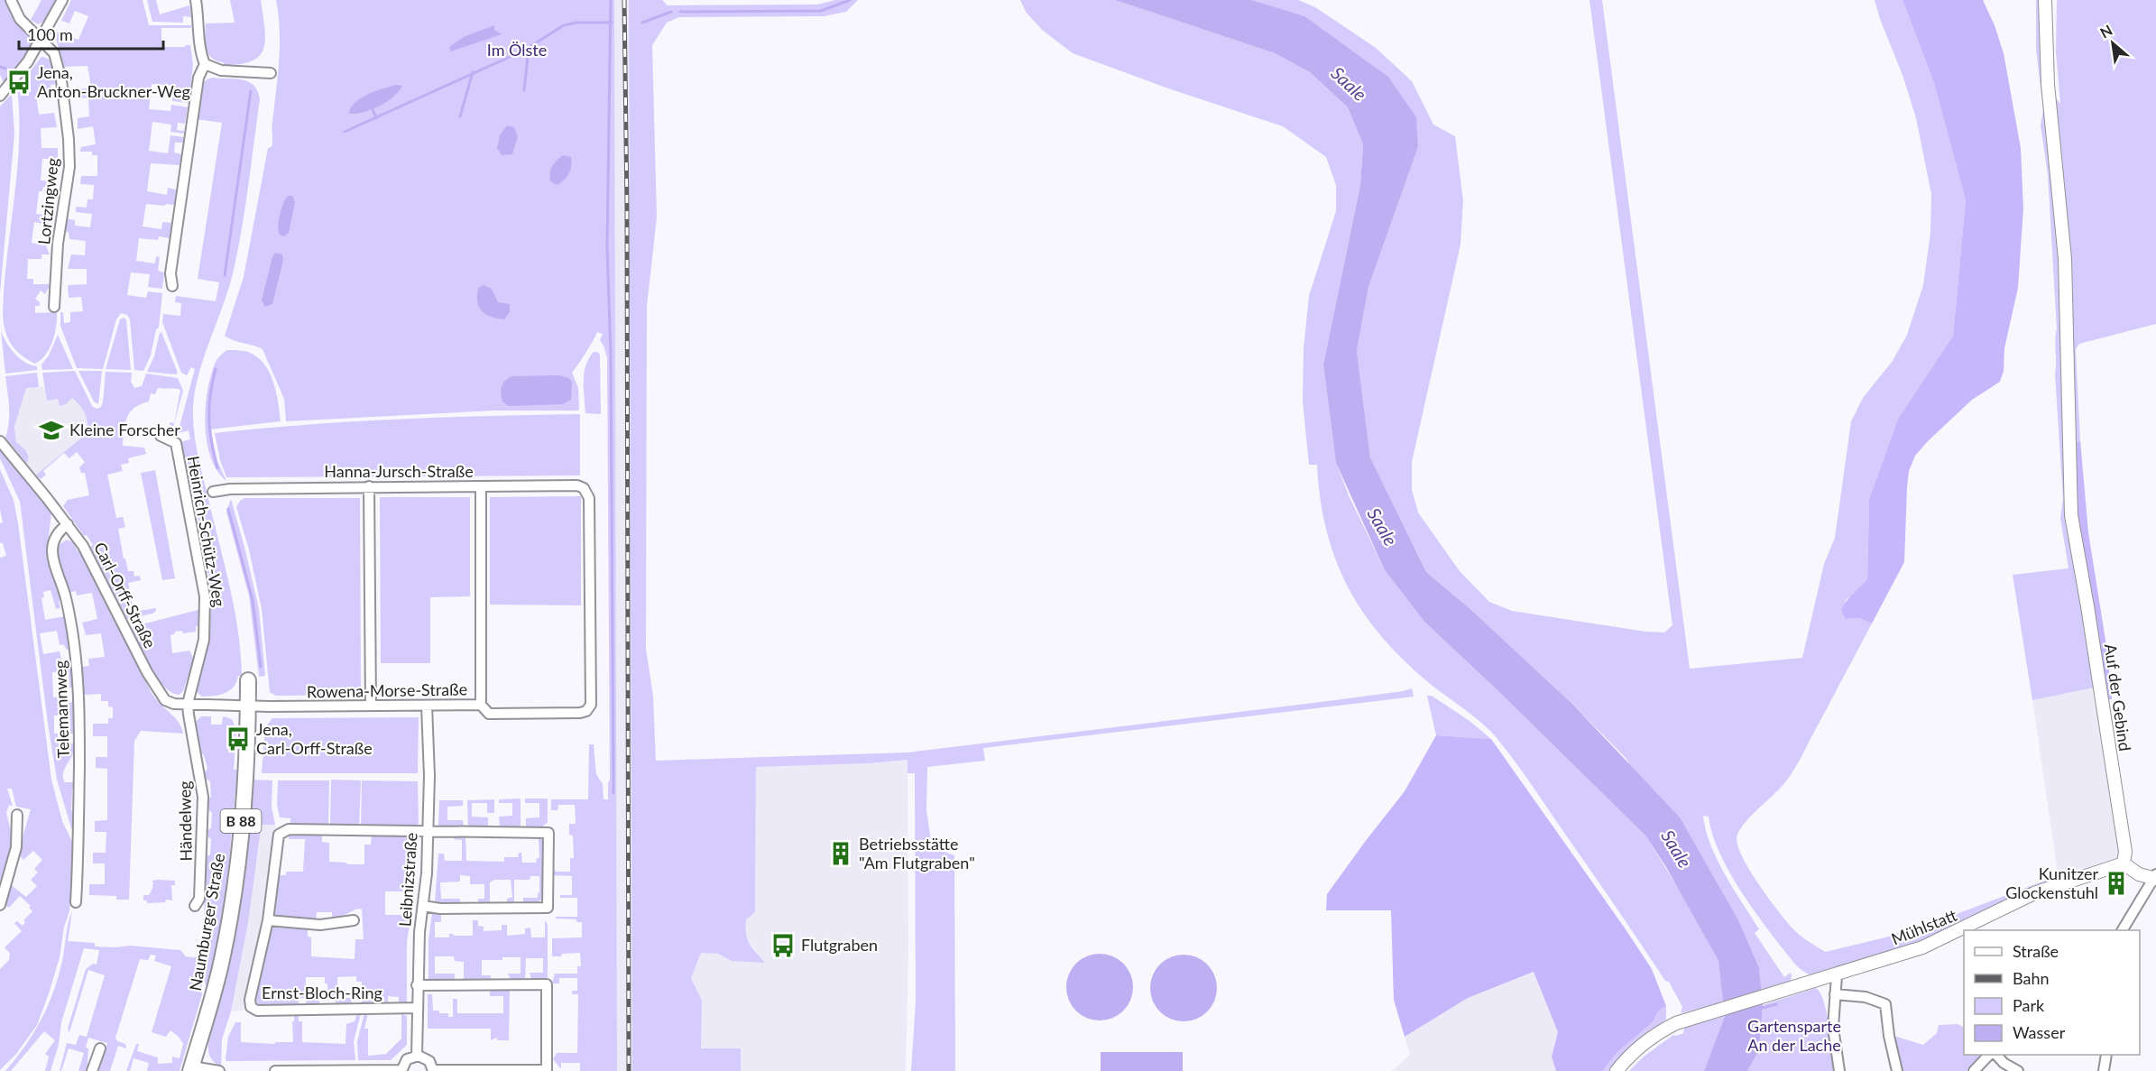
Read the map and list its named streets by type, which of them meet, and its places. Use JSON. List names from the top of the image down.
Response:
{
  "streets": {
    "main road": ["B 88", "Naumburger Straße"],
    "street": [
      "Lortzingweg",
      "Hanna-Jursch-Straße",
      "Heinrich-Schütz-Weg",
      "Carl-Orff-Straße",
      "Rowena-Morse-Straße",
      "Auf der Gebind",
      "Telemannweg",
      "Händelweg",
      "Leibnizstraße",
      "Mühlstatt",
      "Ernst-Bloch-Ring"
    ]
  },
  "crossings": [
    ["Hanna-Jursch-Straße", "Rowena-Morse-Straße"],
    ["Heinrich-Schütz-Weg", "Carl-Orff-Straße"],
    ["Heinrich-Schütz-Weg", "Händelweg"],
    ["Carl-Orff-Straße", "Rowena-Morse-Straße"],
    ["Carl-Orff-Straße", "Telemannweg"],
    ["Carl-Orff-Straße", "Händelweg"],
    ["Carl-Orff-Straße", "Naumburger Straße"],
    ["Rowena-Morse-Straße", "Leibnizstraße"],
    ["Rowena-Morse-Straße", "Naumburger Straße"],
    ["Auf der Gebind", "Mühlstatt"],
    ["Leibnizstraße", "Ernst-Bloch-Ring"]
  ],
  "water": ["Saale"],
  "parks": ["Im Ölste", "Gartensparte An der Lache"],
  "places": {
    "bus stop": ["Jena, Anton-Bruckner-Weg", "Jena, Carl-Orff-Straße", "Flutgraben"],
    "school or university": ["Kleine Forscher"],
    "building": ["Betriebsstätte \"Am Flutgraben\"", "Kunitzer Glockenstuhl"]
  },
  "legend": [
    "Straße",
    "Bahn",
    "Park",
    "Wasser"
  ],
  "scale_bar": "100 m",
  "north": "top left"
}
